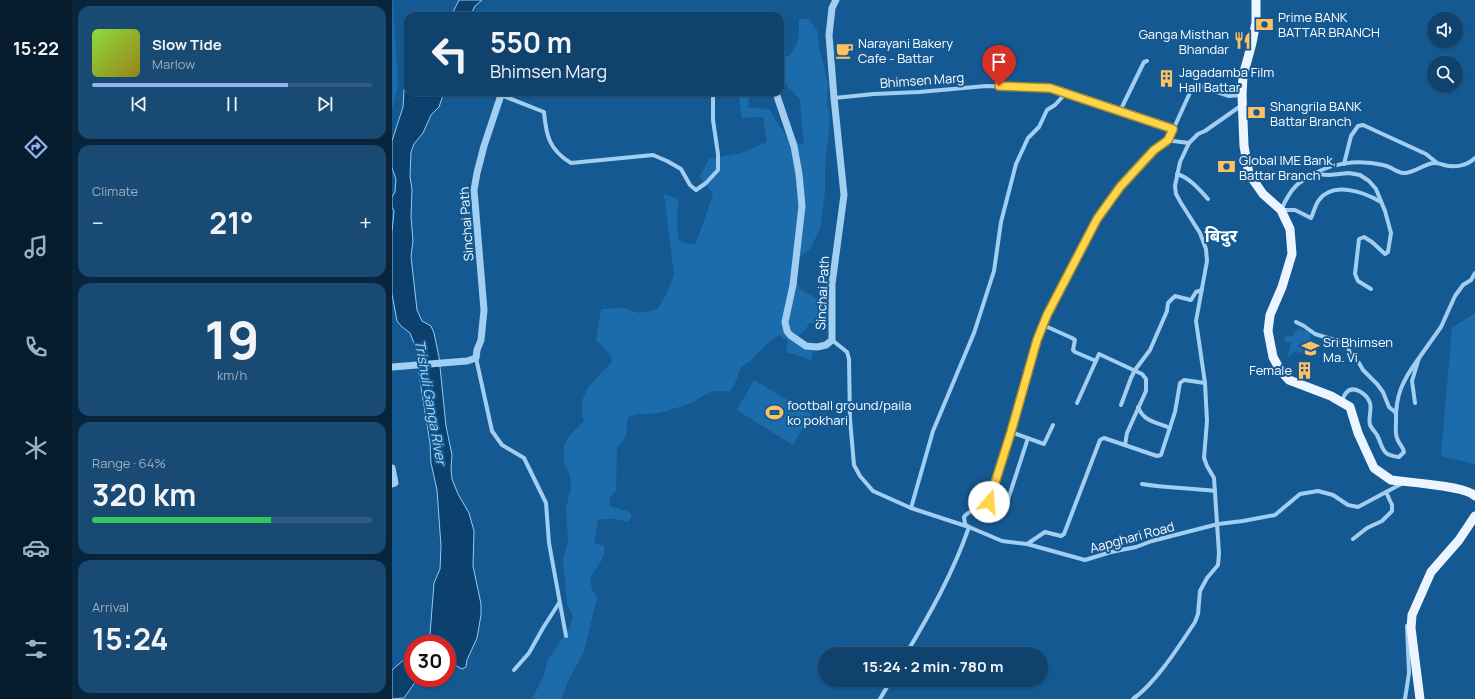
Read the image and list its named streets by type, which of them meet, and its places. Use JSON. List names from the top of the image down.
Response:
{
  "streets": {
    "street": ["Bhimsen Marg", "Sinchai Path", "Aapghari Road"]
  },
  "crossings": [
    ["Bhimsen Marg", "Sinchai Path"],
    ["Sinchai Path", "Aapghari Road"]
  ],
  "districts": ["बिदुर"],
  "water": ["Trishuli Ganga River"],
  "places": {
    "bank": ["Prime BANK BATTAR BRANCH", "Shangrila BANK Battar Branch", "Global IME Bank, Battar Branch"],
    "restaurant": ["Ganga Misthan Bhandar"],
    "cafe": ["Narayani Bakery Cafe - Battar"],
    "building": ["Jagadamba Film Hall Battar", "Female"],
    "school or university": ["Sri Bhimsen Ma. Vi"],
    "sports": ["football ground/paila ko pokhari"]
  },
  "page": {
    "tabs": "15:22",
    "turn": ["550 m", "Bhimsen Marg"],
    "song": ["Slow Tide", "Marlow"],
    "tile": [
      "Climate",
      ["19", "km/h"],
      ["Range · 64%", "320 km"],
      ["Arrival", "15:24"]
    ],
    "heat": ["−", "21°", "+"],
    "limit": "30",
    "trip": "15:24 · 2 min · 780 m"
  }
}
